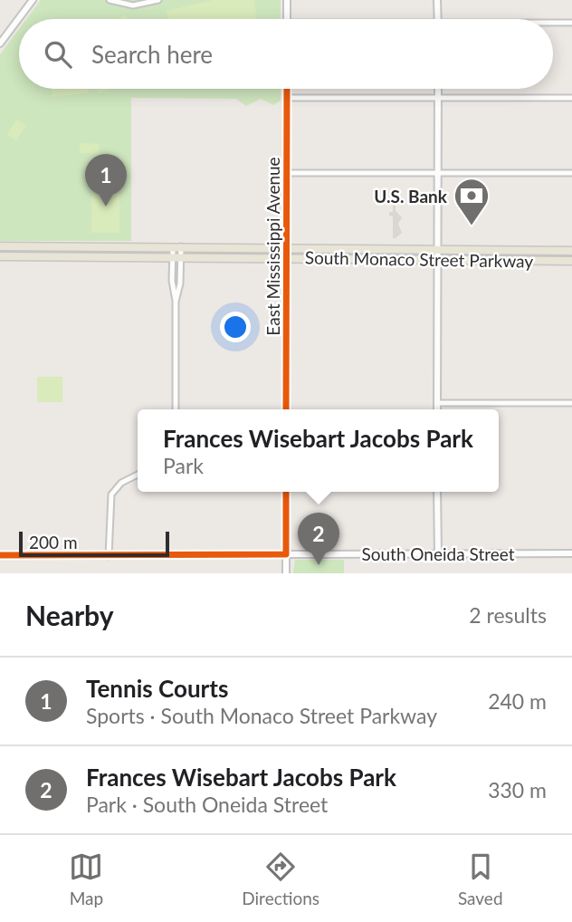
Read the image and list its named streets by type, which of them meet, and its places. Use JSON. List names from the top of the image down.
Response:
{
  "streets": {
    "main road": ["South Monaco Street Parkway"],
    "street": ["East Mississippi Avenue", "South Oneida Street"]
  },
  "crossings": [
    ["East Mississippi Avenue", "South Monaco Street Parkway"]
  ],
  "places": {
    "bank": ["U.S. Bank"]
  },
  "scale_bar": "200 m",
  "page": {
    "search": "Search here",
    "pins": ["1", "2"],
    "popup": ["Frances Wisebart Jacobs Park", "Park"],
    "scale": "200 m",
    "heading": ["Nearby", "2 results"],
    "list": [
      {
        "mark": "1",
        "name": "Tennis Courts",
        "note": "Sports · South Monaco Street Parkway",
        "value": "240 m"
      },
      {
        "mark": "2",
        "name": "Frances Wisebart Jacobs Park",
        "note": "Park · South Oneida Street",
        "value": "330 m"
      }
    ],
    "nav": ["Map", "Directions", "Saved"]
  }
}
